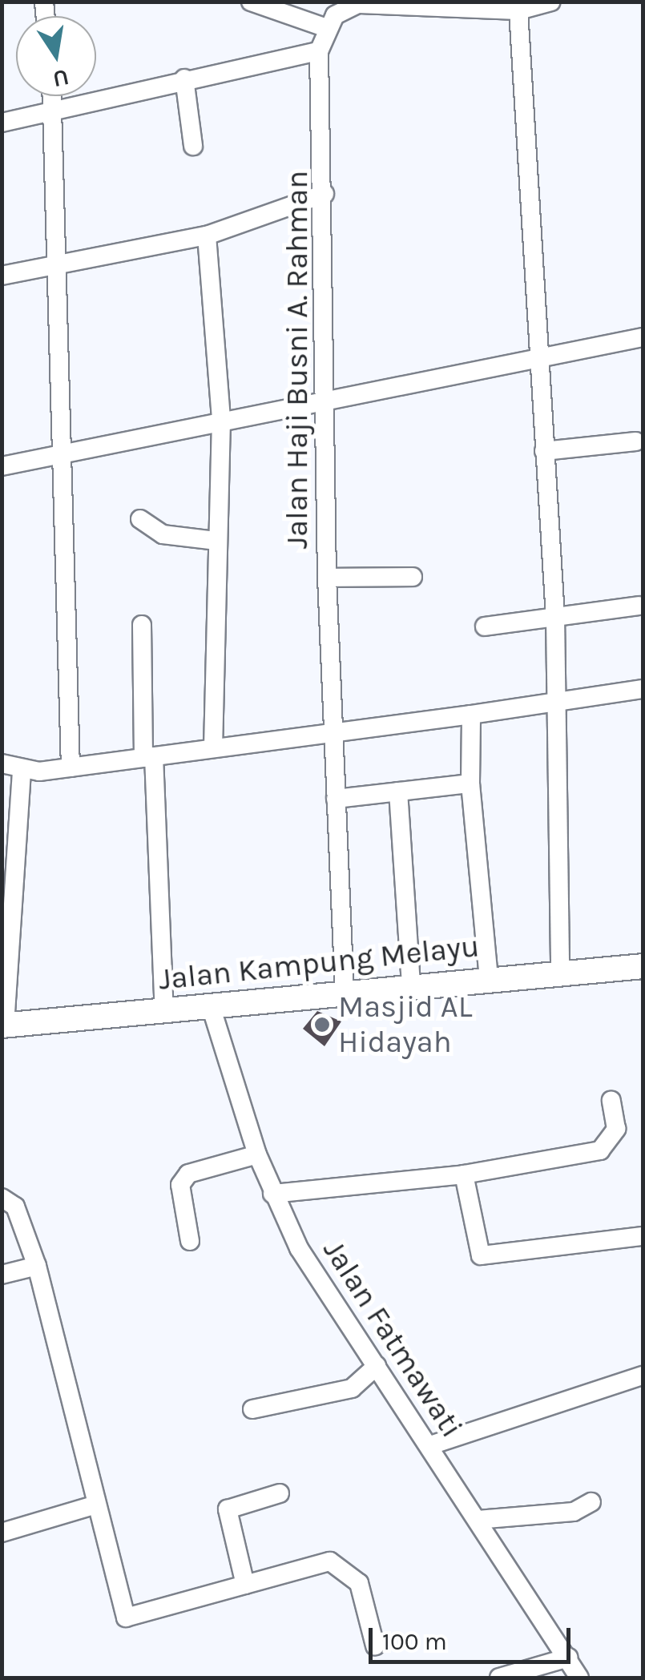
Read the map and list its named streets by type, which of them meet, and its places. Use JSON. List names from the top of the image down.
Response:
{
  "streets": {
    "main road": ["Jalan Kampung Melayu"],
    "street": ["Jalan Haji Busni A. Rahman", "Jalan Fatmawati"]
  },
  "crossings": [
    ["Jalan Haji Busni A. Rahman", "Jalan Kampung Melayu"],
    ["Jalan Kampung Melayu", "Jalan Fatmawati"]
  ],
  "places": ["Masjid AL Hidayah"],
  "scale_bar": "100 m",
  "north": "bottom"
}
